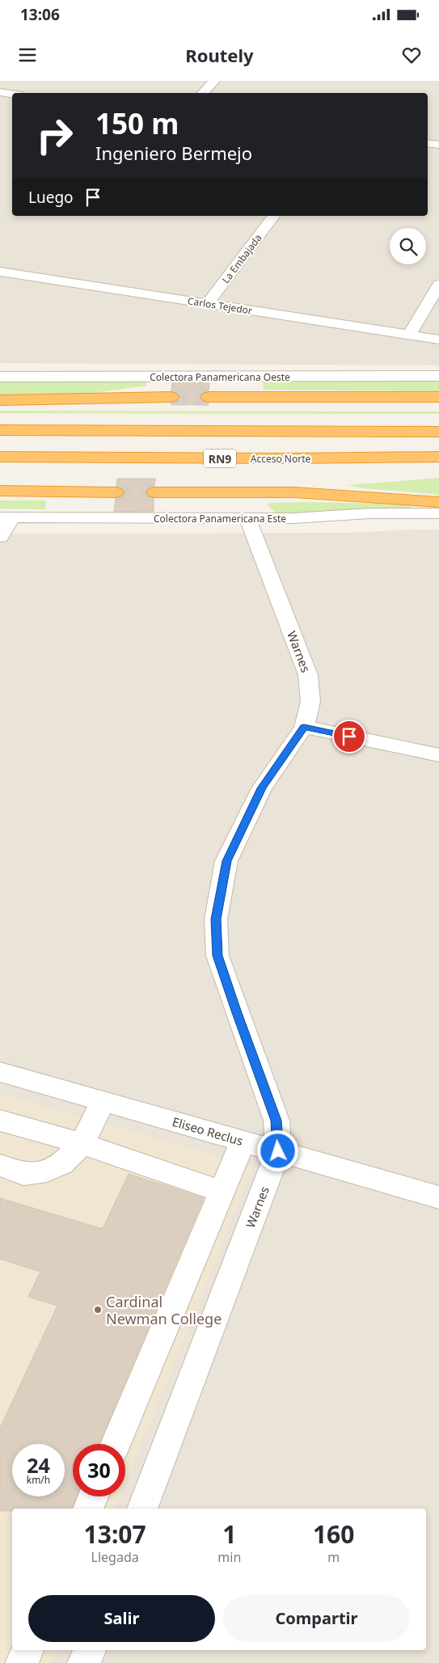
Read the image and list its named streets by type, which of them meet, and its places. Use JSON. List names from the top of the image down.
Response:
{
  "streets": {
    "highway": ["RN9", "Acceso Norte"],
    "street": [
      "La Embajada",
      "Carlos Tejedor",
      "Colectora Panamericana Oeste",
      "Colectora Panamericana Este",
      "Warnes",
      "Eliseo Reclus"
    ]
  },
  "crossings": [
    ["La Embajada", "Carlos Tejedor"],
    ["Colectora Panamericana Este", "Warnes"],
    ["Warnes", "Eliseo Reclus"]
  ],
  "places": ["Cardinal Newman College"],
  "page": {
    "status": "13:06",
    "header": "Routely",
    "turn": ["150 m", "Ingeniero Bermejo"],
    "then": "Luego",
    "speed": "24 km/h",
    "limit": "30",
    "eta": [
      "13:07",
      "Llegada",
      "1",
      "min",
      "160",
      "m"
    ],
    "buttons": ["Salir", "Compartir"]
  }
}
